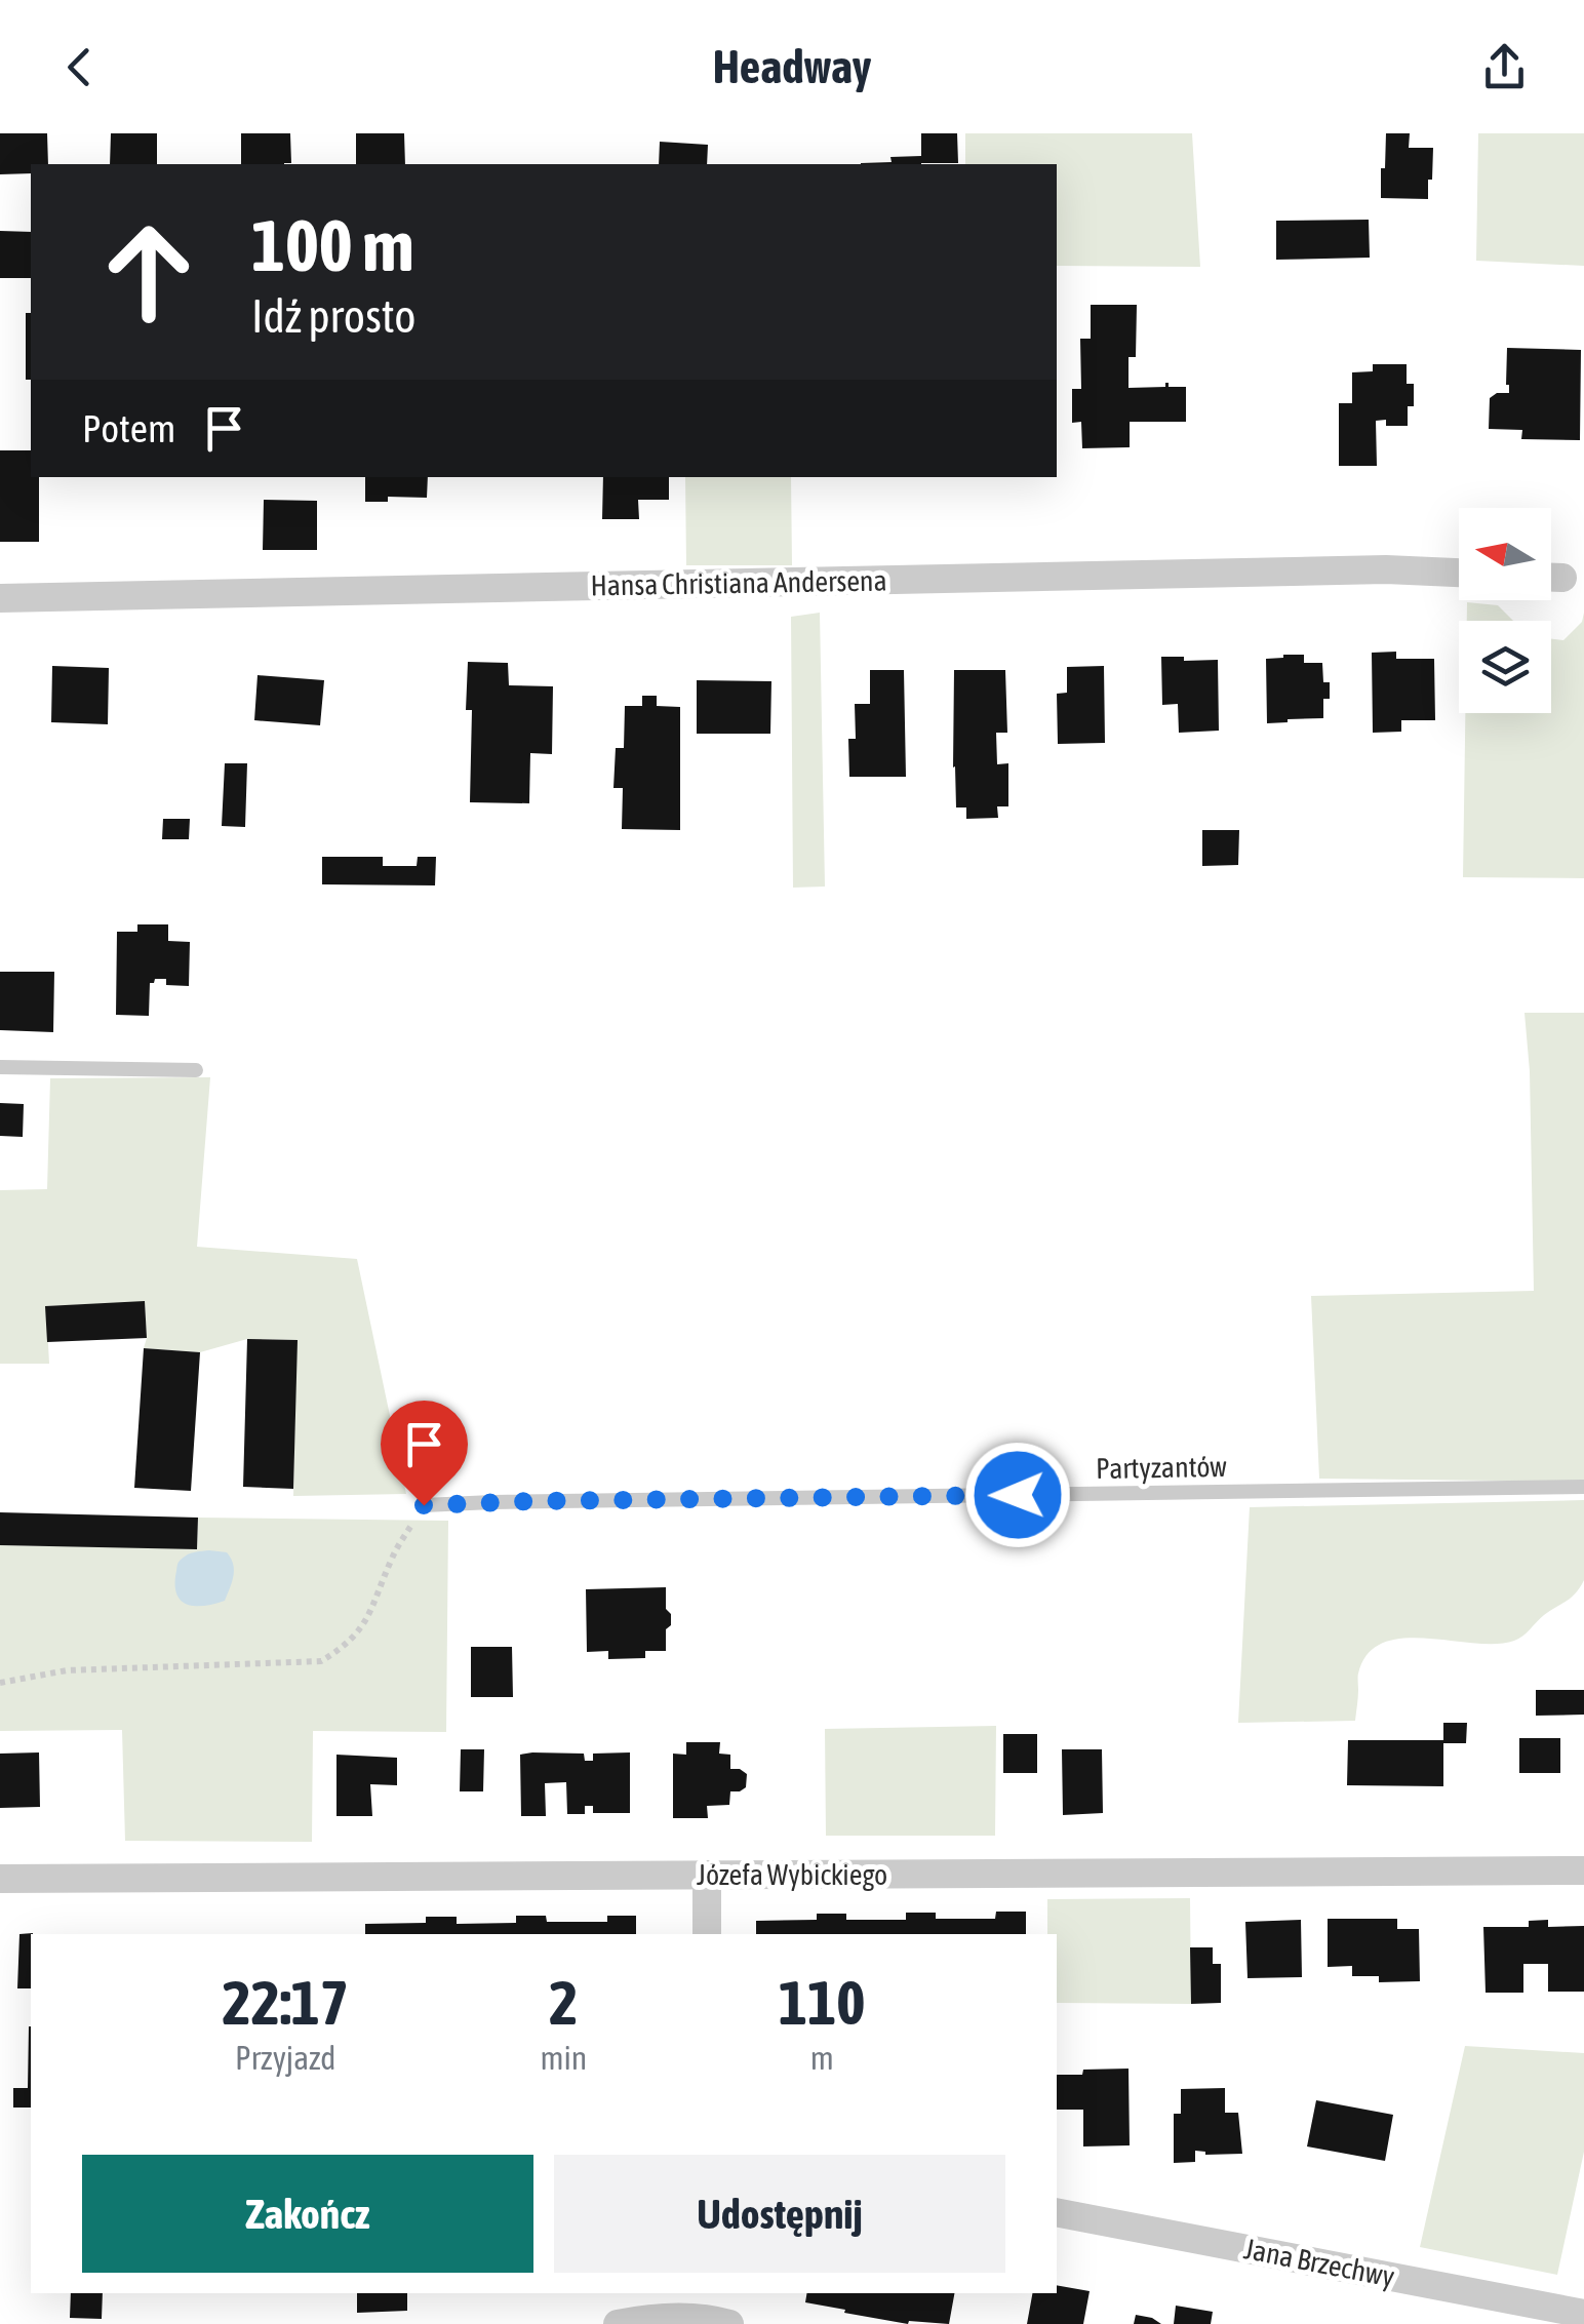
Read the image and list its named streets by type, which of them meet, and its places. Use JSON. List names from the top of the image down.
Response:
{
  "streets": {
    "street": ["Hansa Christiana Andersena", "Józefa Wybickiego", "Jana Brzechwy"],
    "lane": ["Partyzantów"]
  },
  "north": "left",
  "page": {
    "header": "Headway",
    "turn": ["100 m", "Idź prosto"],
    "then": "Potem",
    "eta": [
      "22:17",
      "Przyjazd",
      "2",
      "min",
      "110",
      "m"
    ],
    "buttons": ["Zakończ", "Udostępnij"]
  }
}
